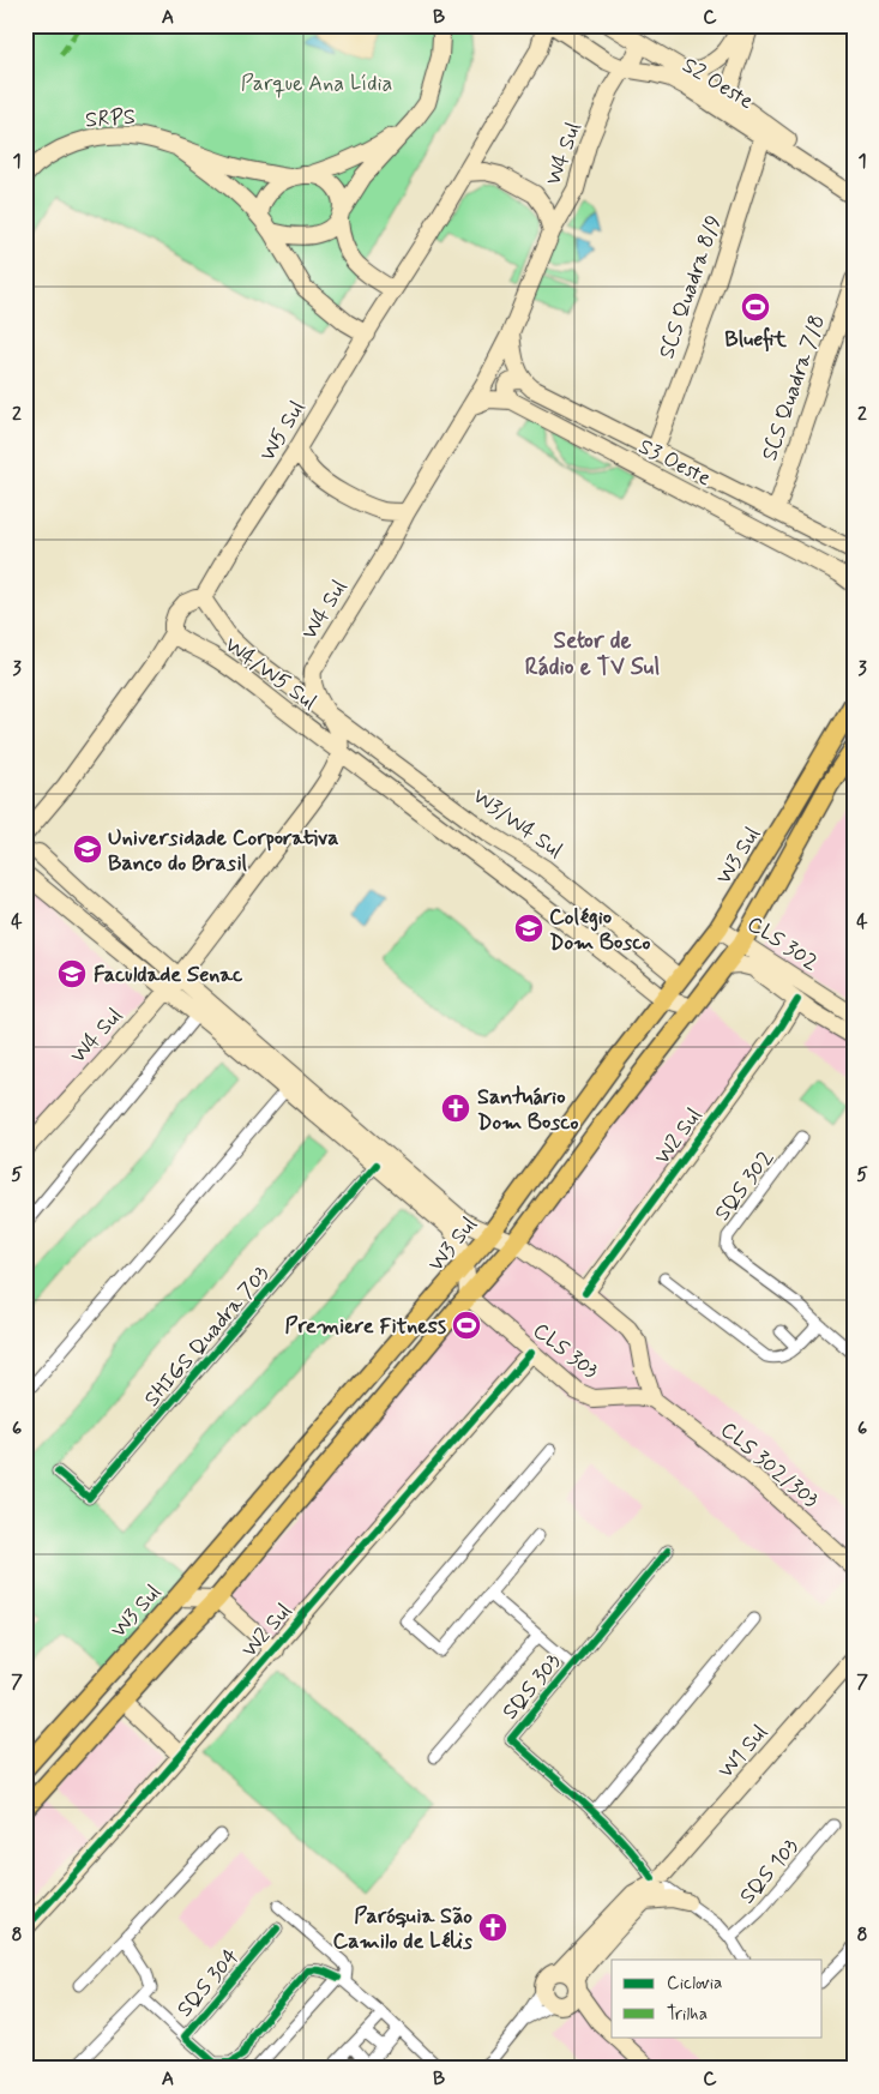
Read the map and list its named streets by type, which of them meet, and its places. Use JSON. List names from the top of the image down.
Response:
{
  "streets": {
    "main road": [
      "S2 Oeste",
      "SRPS",
      "W4 Sul",
      "SCS Quadra 8/9",
      "SCS Quadra 7/8",
      "W5 Sul",
      "S3 Oeste",
      "W4/W5 Sul",
      "W3/W4 Sul",
      "W3 Sul",
      "CLS 302",
      "W2 Sul",
      "CLS 303",
      "CLS 302/303",
      "W1 Sul"
    ],
    "street": [
      "SQS 302",
      "SHIGS Quadra 703",
      "SQS 303",
      "SQS 103",
      "SQS 304"
    ]
  },
  "crossings": [
    ["S2 Oeste", "W4 Sul"],
    ["S2 Oeste", "SCS Quadra 8/9"],
    ["W4 Sul", "W4/W5 Sul"],
    ["W4 Sul", "W3/W4 Sul"],
    ["SCS Quadra 8/9", "S3 Oeste"],
    ["SCS Quadra 7/8", "S3 Oeste"],
    ["W5 Sul", "W4/W5 Sul"],
    ["W4/W5 Sul", "W3/W4 Sul"],
    ["W3/W4 Sul", "W3 Sul"],
    ["W3 Sul", "CLS 302"],
    ["CLS 302", "W2 Sul"],
    ["W2 Sul", "CLS 303"],
    ["CLS 303", "CLS 302/303"],
    ["SQS 303", "W1 Sul"]
  ],
  "districts": ["Setor de Rádio e TV Sul"],
  "parks": ["Parque Ana Lídia"],
  "places": {
    "sports": ["Bluefit", "Premiere Fitness"],
    "school or university": ["Universidade Corporativa Banco do Brasil", "Colégio Dom Bosco", "Faculdade Senac"],
    "church": ["Santuário Dom Bosco", "Paróquia São Camilo de Lélis"]
  },
  "legend": ["Ciclovia", "Trilha"],
  "grid": {
    "columns": ["A", "B", "C"],
    "rows": [
      "1",
      "2",
      "3",
      "4",
      "5",
      "6",
      "7",
      "8"
    ]
  }
}
